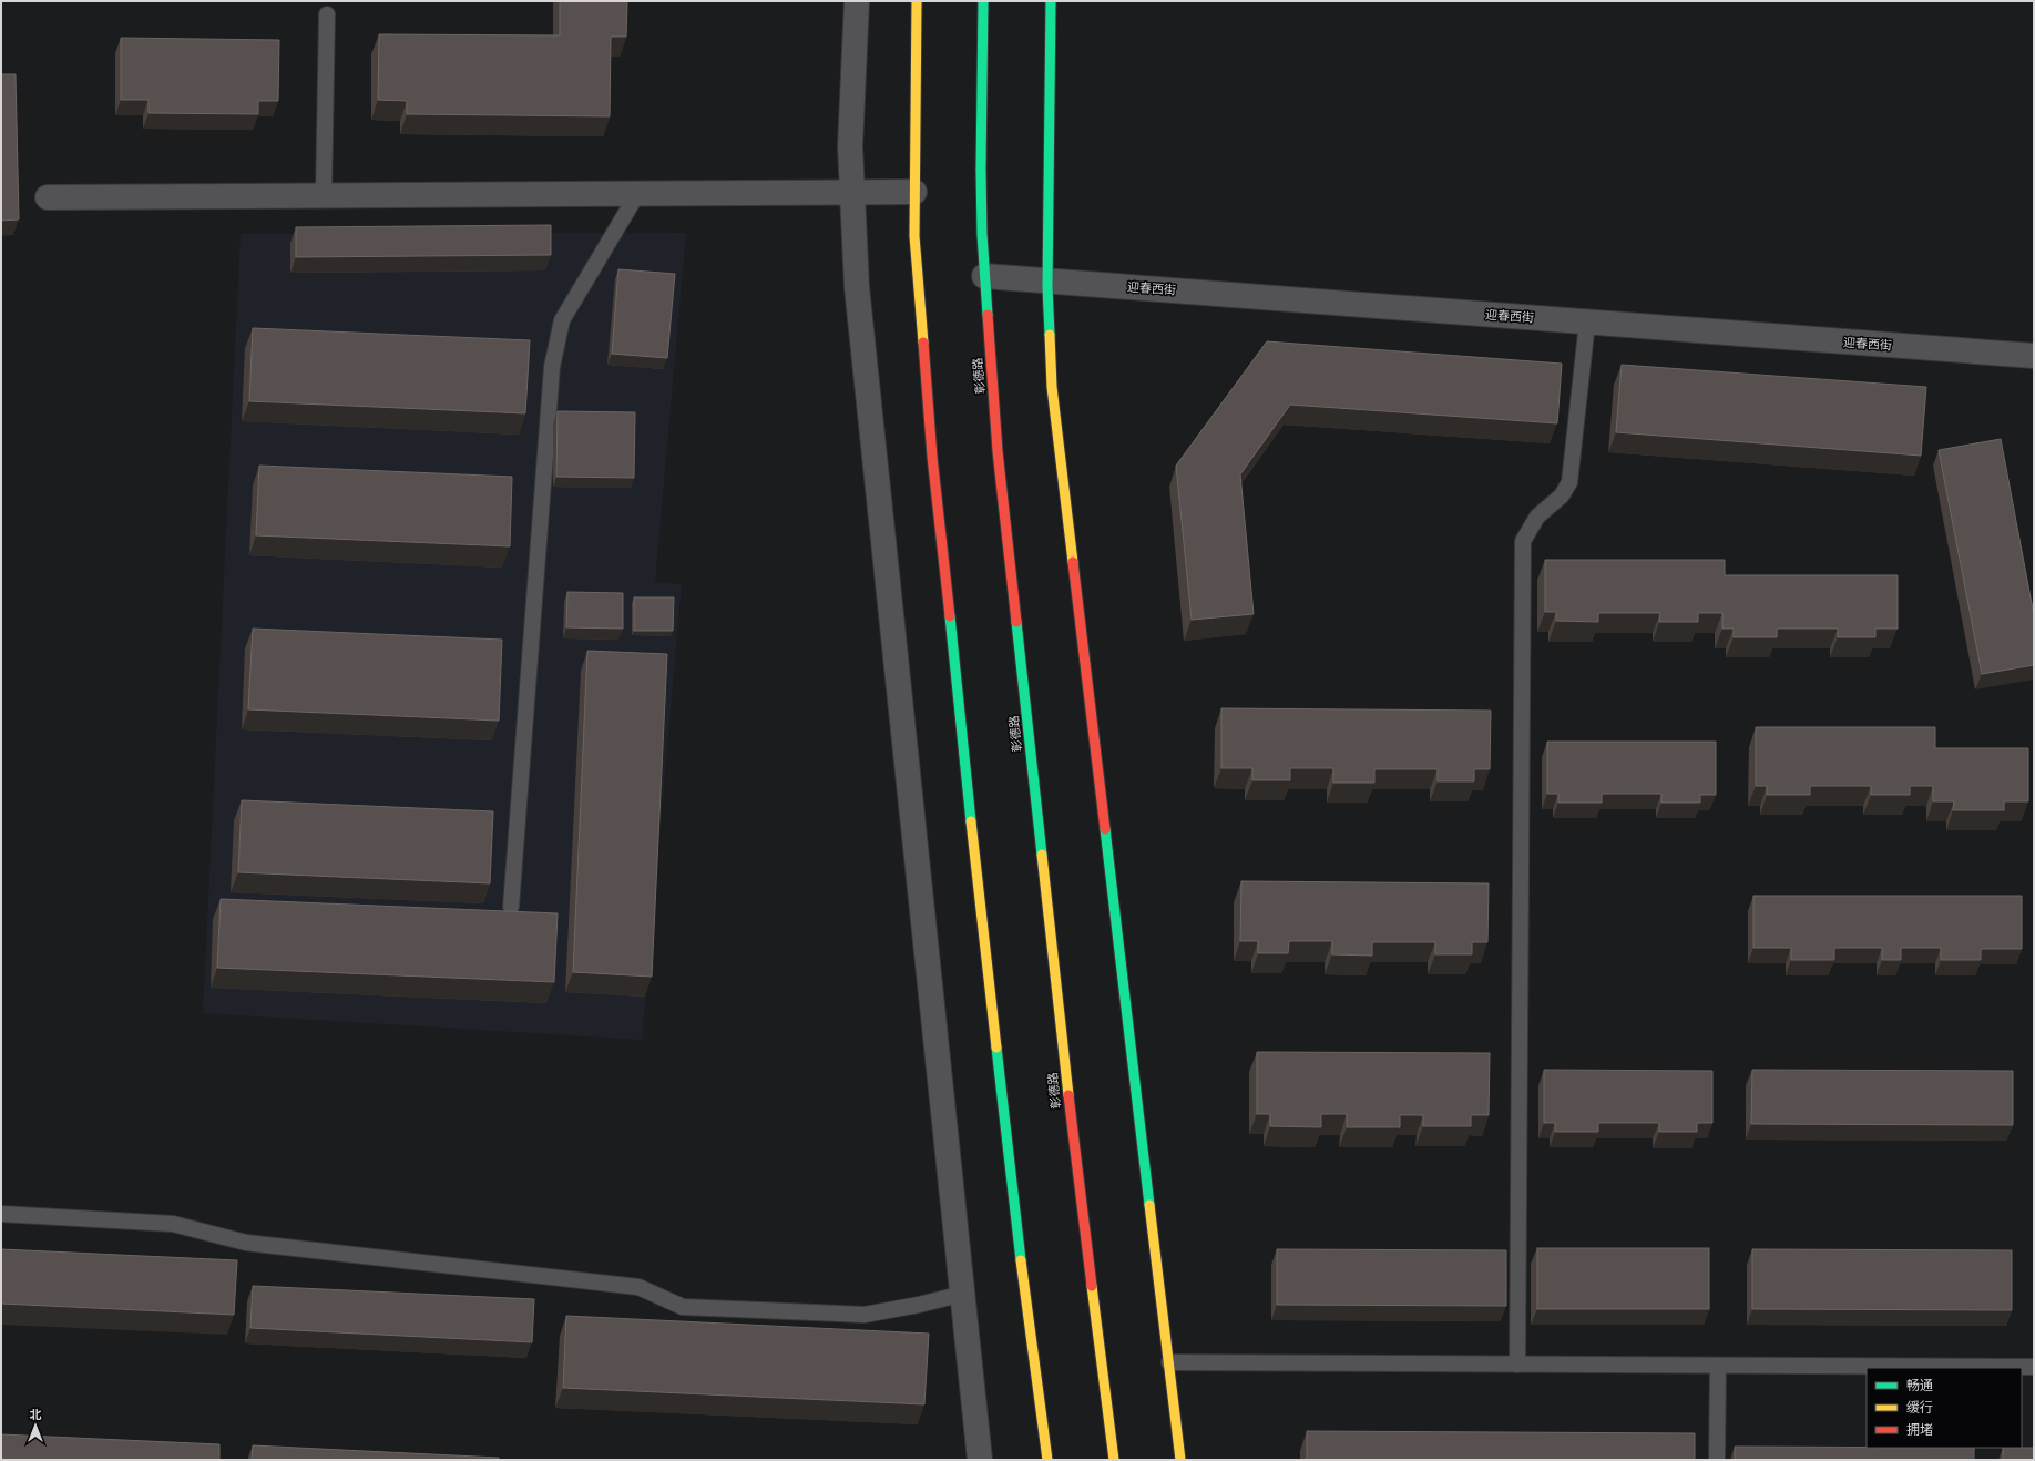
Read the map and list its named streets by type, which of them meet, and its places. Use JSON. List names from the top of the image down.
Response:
{
  "streets": {
    "main road": ["彰德路"],
    "street": ["迎春西街"]
  },
  "crossings": [
    ["迎春西街", "彰德路"]
  ],
  "legend": ["畅通", "缓行", "拥堵"],
  "north": "top"
}
